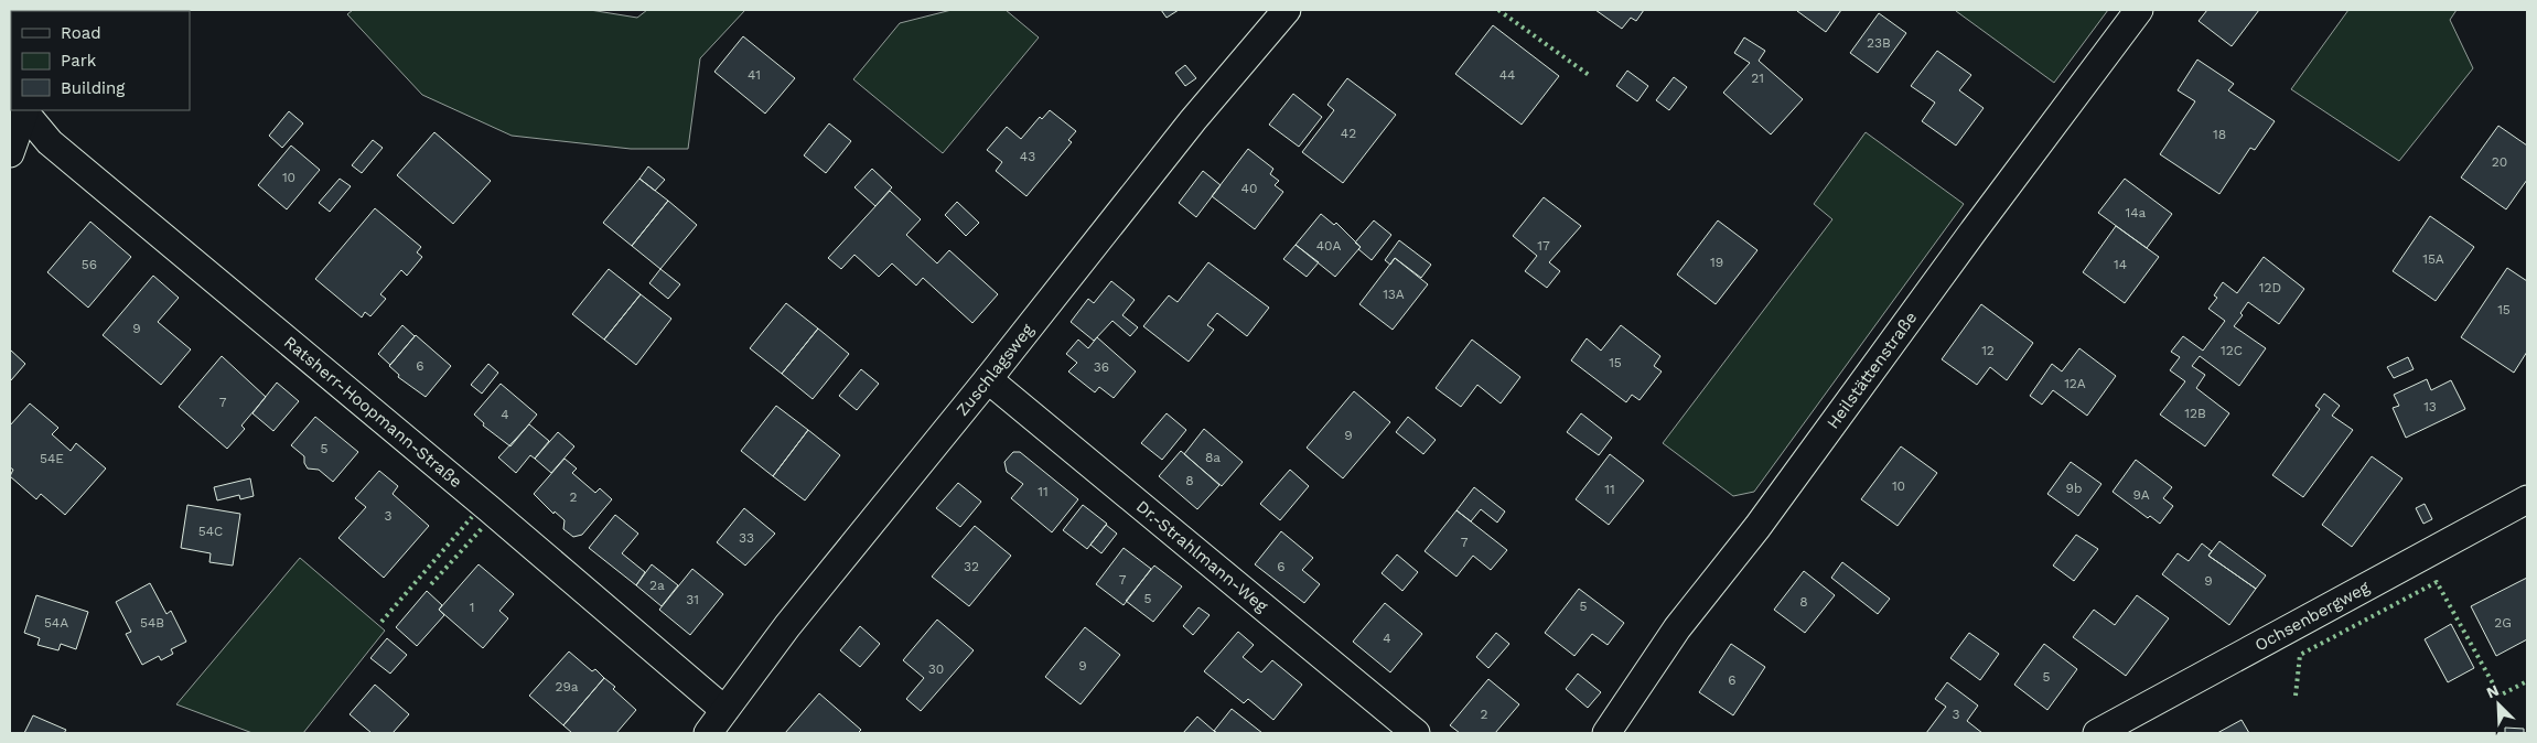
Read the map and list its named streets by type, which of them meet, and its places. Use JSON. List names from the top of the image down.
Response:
{
  "streets": {
    "street": [
      "Zuschlagsweg",
      "Heilstättenstraße",
      "Ratsherr-Hoopmann-Straße",
      "Dr.-Strahlmann-Weg",
      "Ochsenbergweg"
    ]
  },
  "crossings": [
    ["Zuschlagsweg", "Ratsherr-Hoopmann-Straße"],
    ["Zuschlagsweg", "Dr.-Strahlmann-Weg"]
  ],
  "house_numbers": [
    "23B",
    "41",
    "44",
    "21",
    "42",
    "18",
    "43",
    "20",
    "10",
    "40",
    "14a",
    "40A",
    "17",
    "15A",
    "19",
    "56",
    "14",
    "12D",
    "13A",
    "15",
    "9",
    "12",
    "12C",
    "15",
    "6",
    "36",
    "12A",
    "7",
    "13",
    "12B",
    "4",
    "9",
    "5",
    "8a",
    "54E",
    "8",
    "10",
    "9b",
    "11",
    "11",
    "9A",
    "2",
    "3",
    "54C",
    "33",
    "7",
    "32",
    "6",
    "7",
    "9",
    "2a",
    "5",
    "31",
    "8",
    "5",
    "1",
    "54A",
    "54B",
    "2G",
    "4",
    "9",
    "30",
    "5",
    "6",
    "29a",
    "2",
    "3"
  ],
  "legend": ["Road", "Park", "Building"],
  "north": "top left"
}
